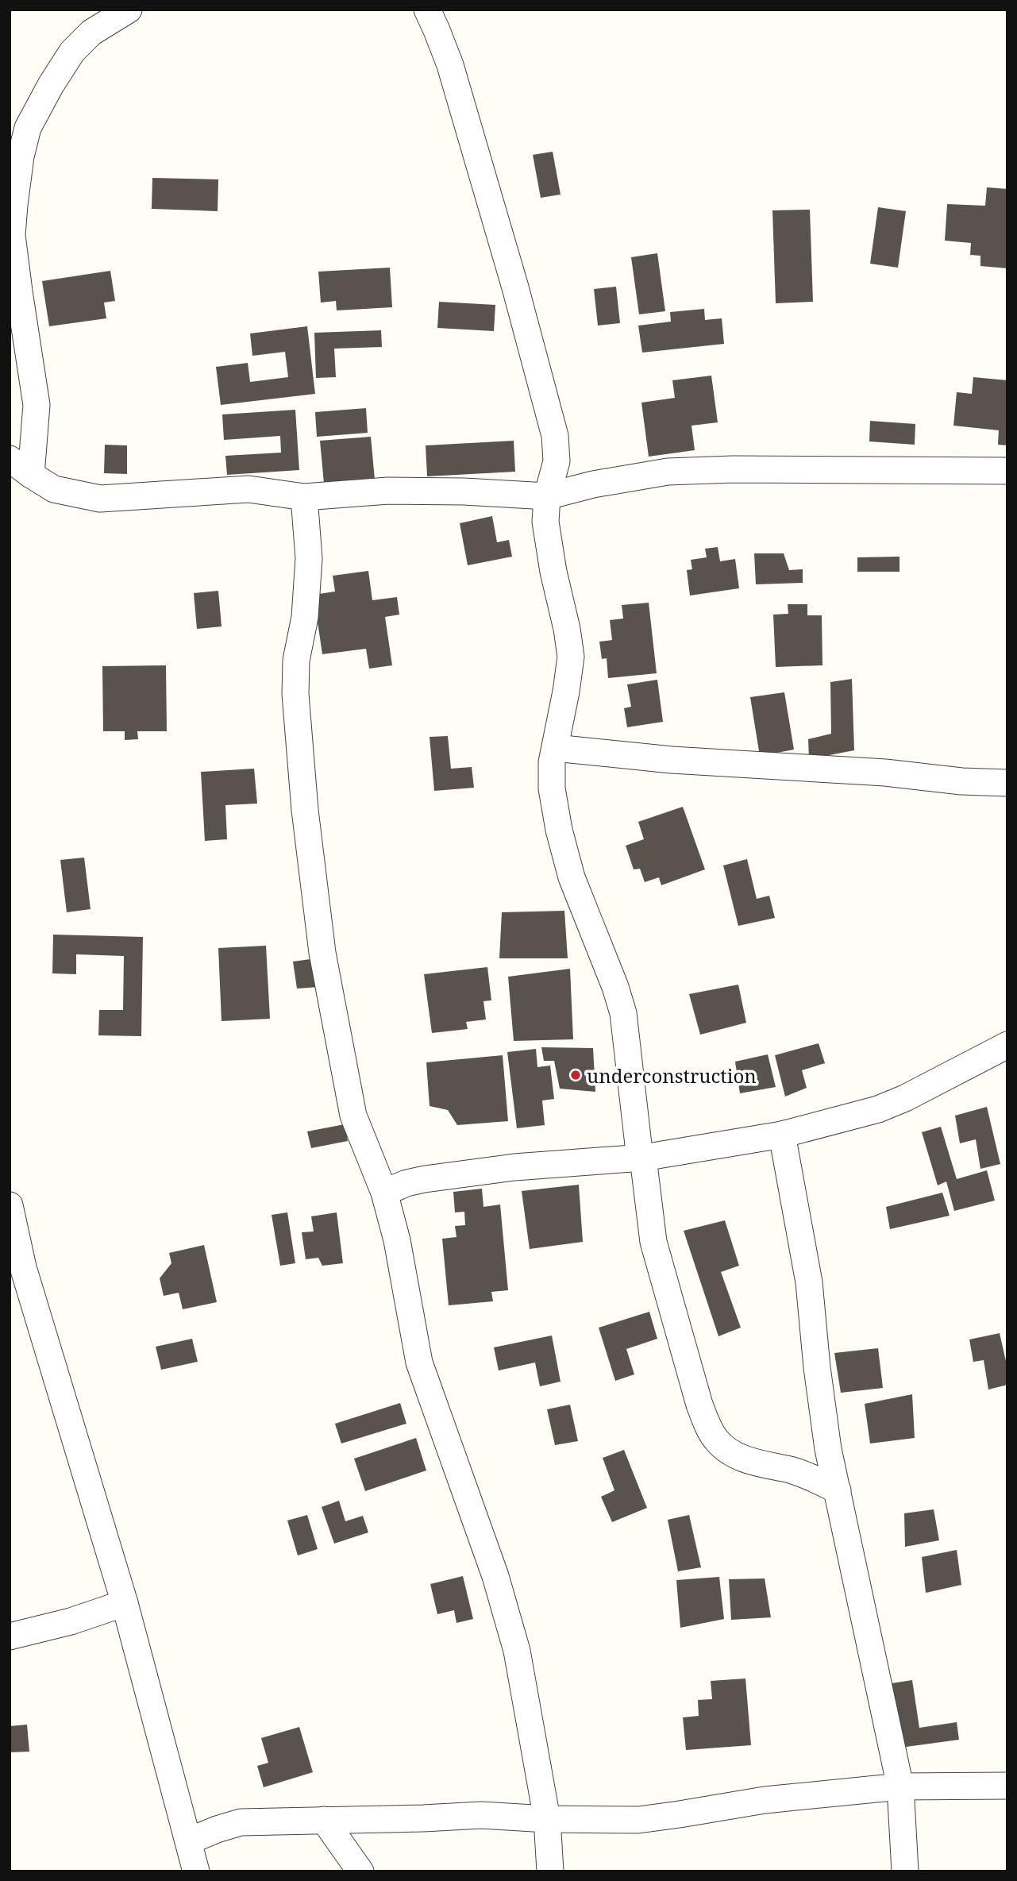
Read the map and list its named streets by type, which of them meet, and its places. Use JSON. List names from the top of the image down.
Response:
{
  "places": ["underconstruction"]
}
